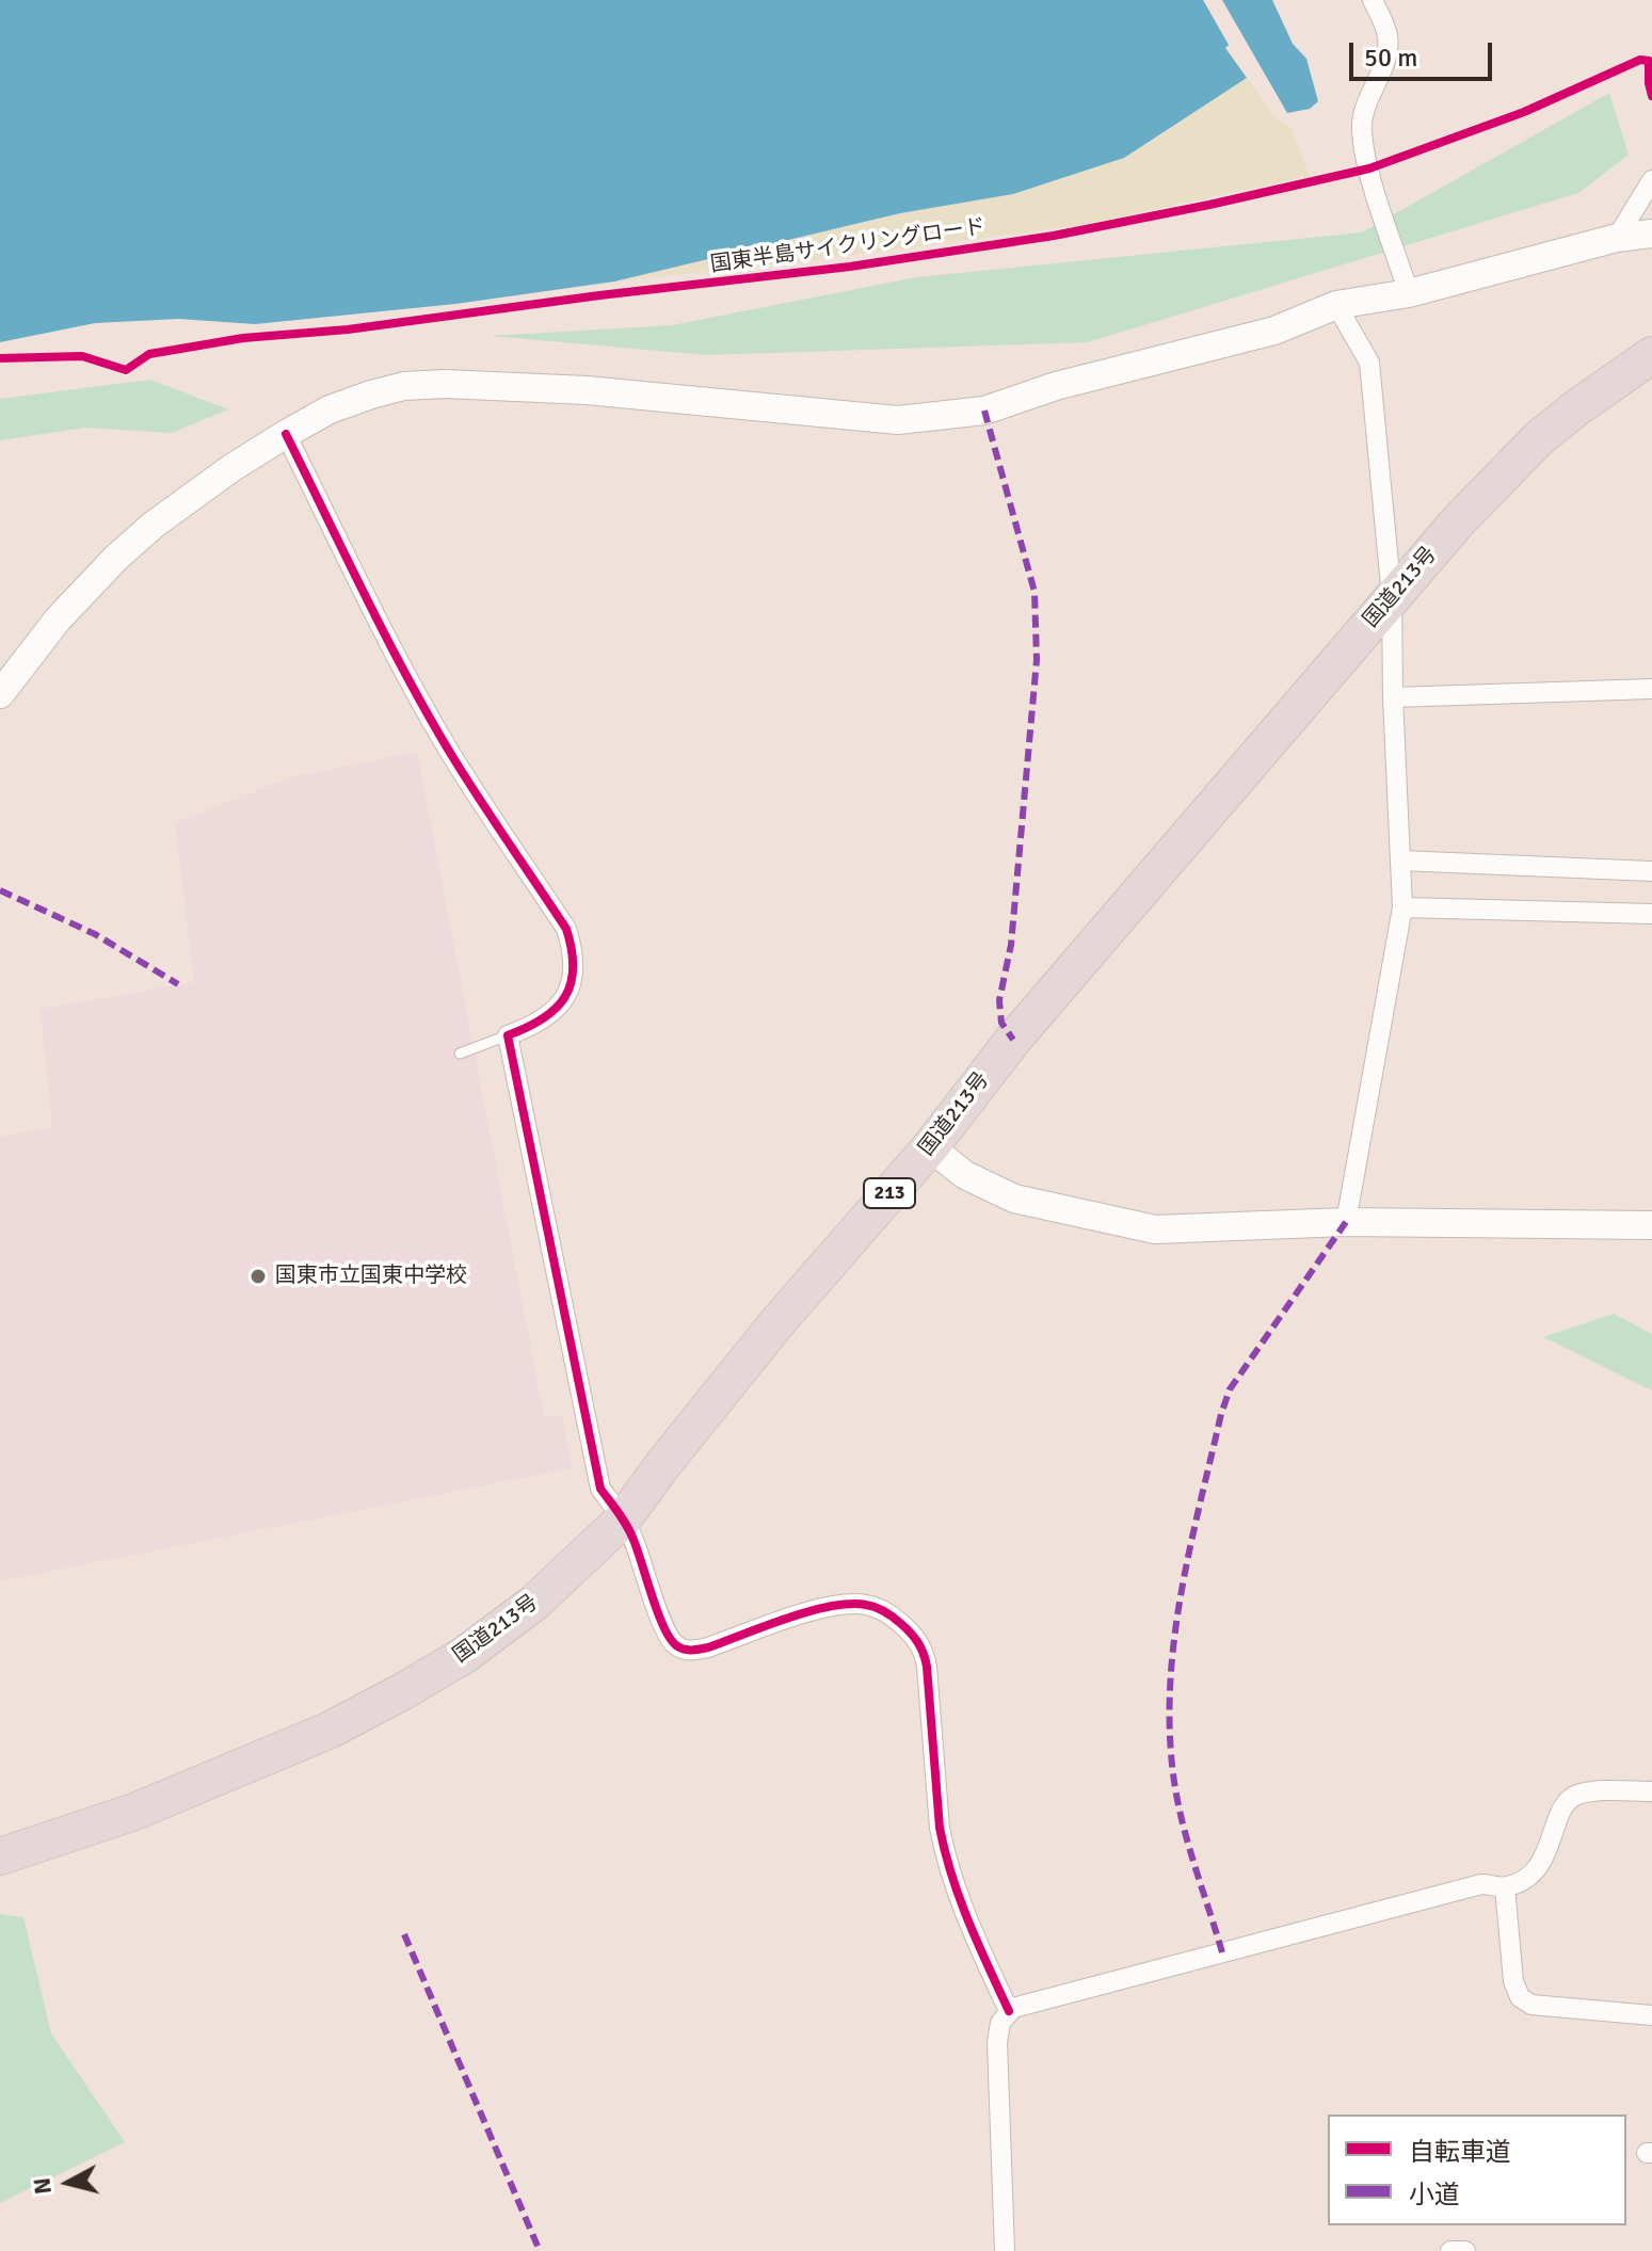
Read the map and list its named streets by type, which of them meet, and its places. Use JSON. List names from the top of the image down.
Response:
{
  "streets": {
    "highway": ["国道213号", "213"],
    "cycle path": ["国東半島サイクリングロード"]
  },
  "places": ["国東市立国東中学校"],
  "legend": ["自転車道", "小道"],
  "scale_bar": "50 m",
  "north": "left"
}
